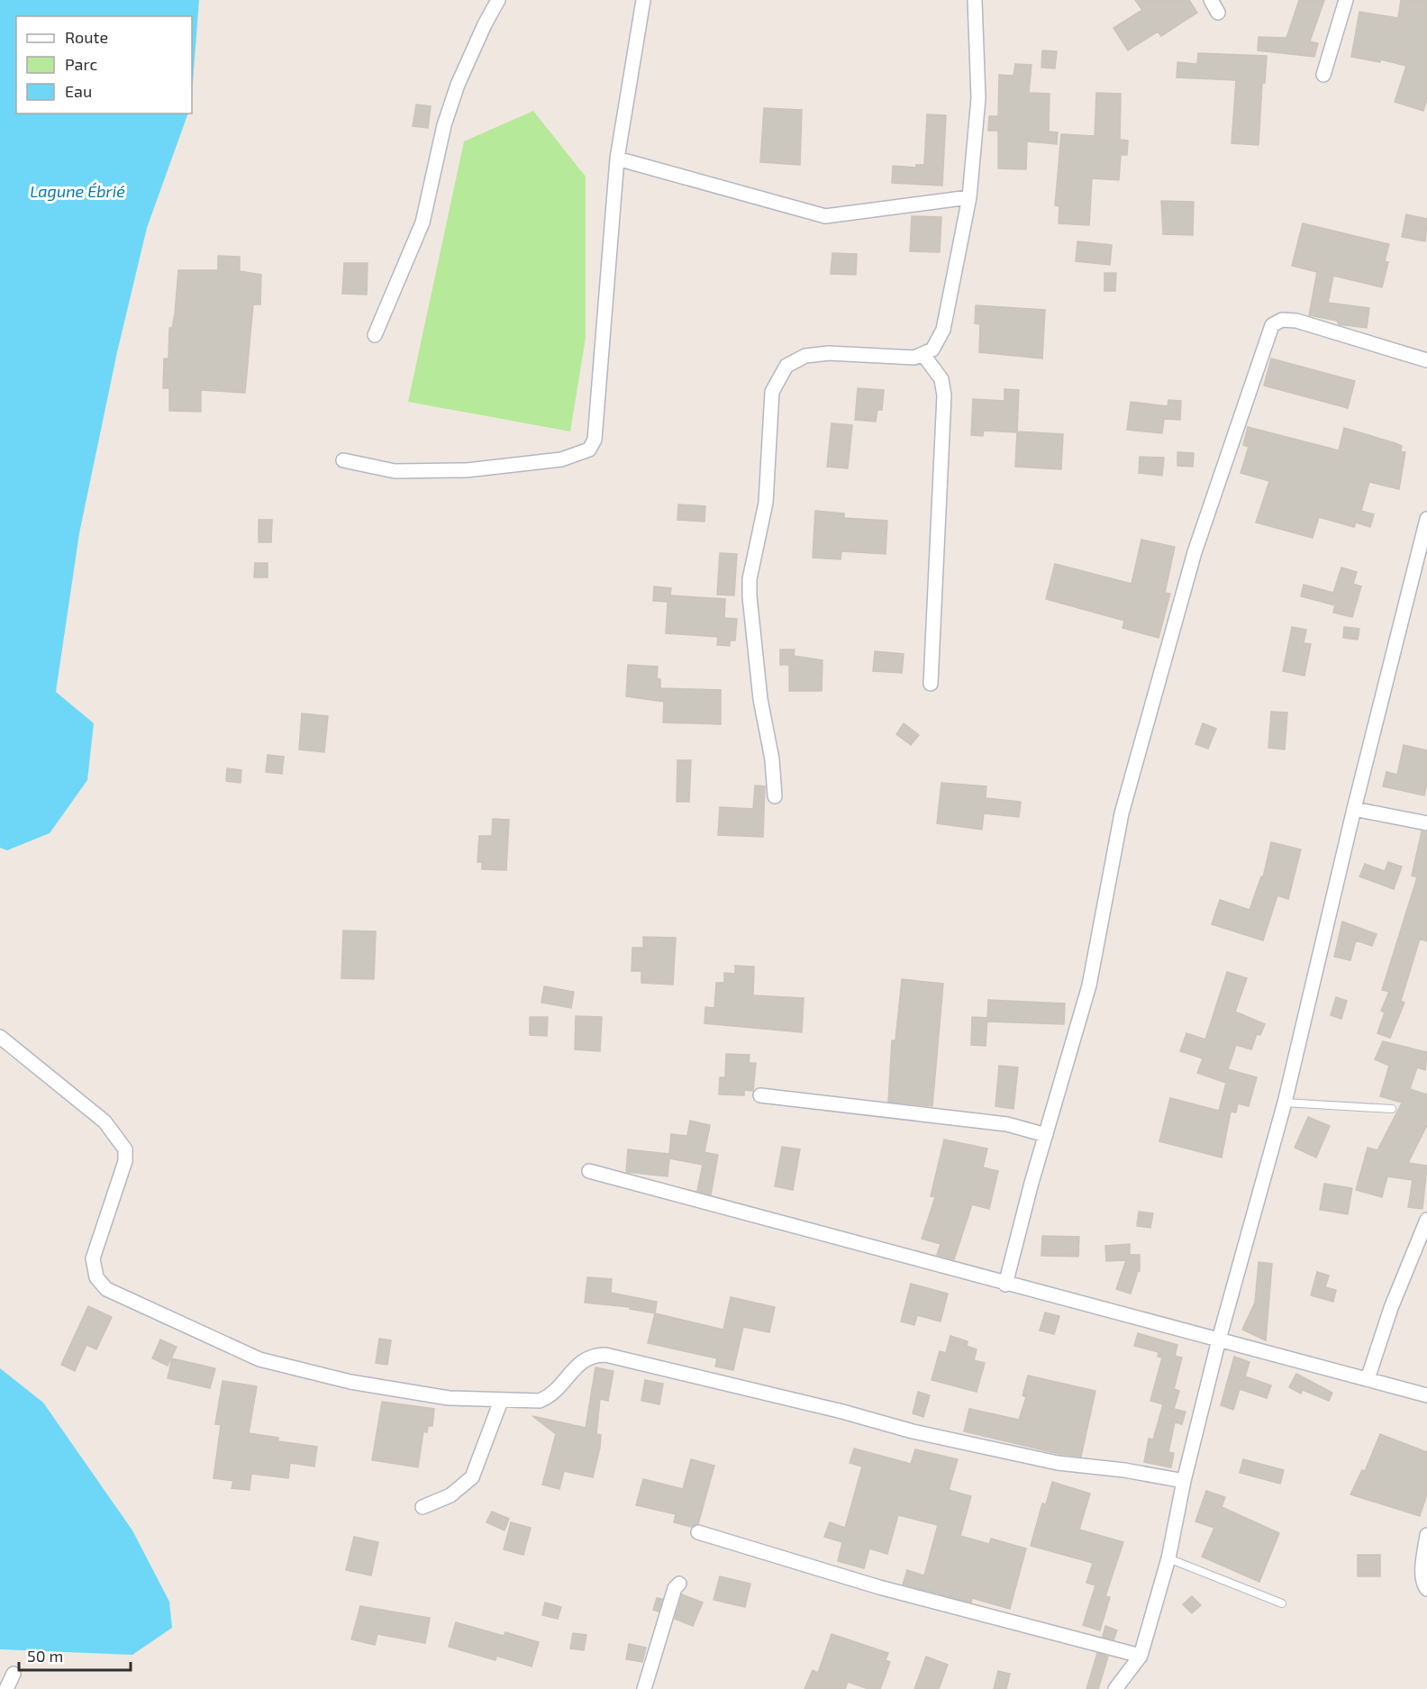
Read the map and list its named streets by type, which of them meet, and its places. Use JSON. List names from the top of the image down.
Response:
{
  "water": ["Lagune Ébrié"],
  "legend": ["Route", "Parc", "Eau"],
  "scale_bar": "50 m"
}
